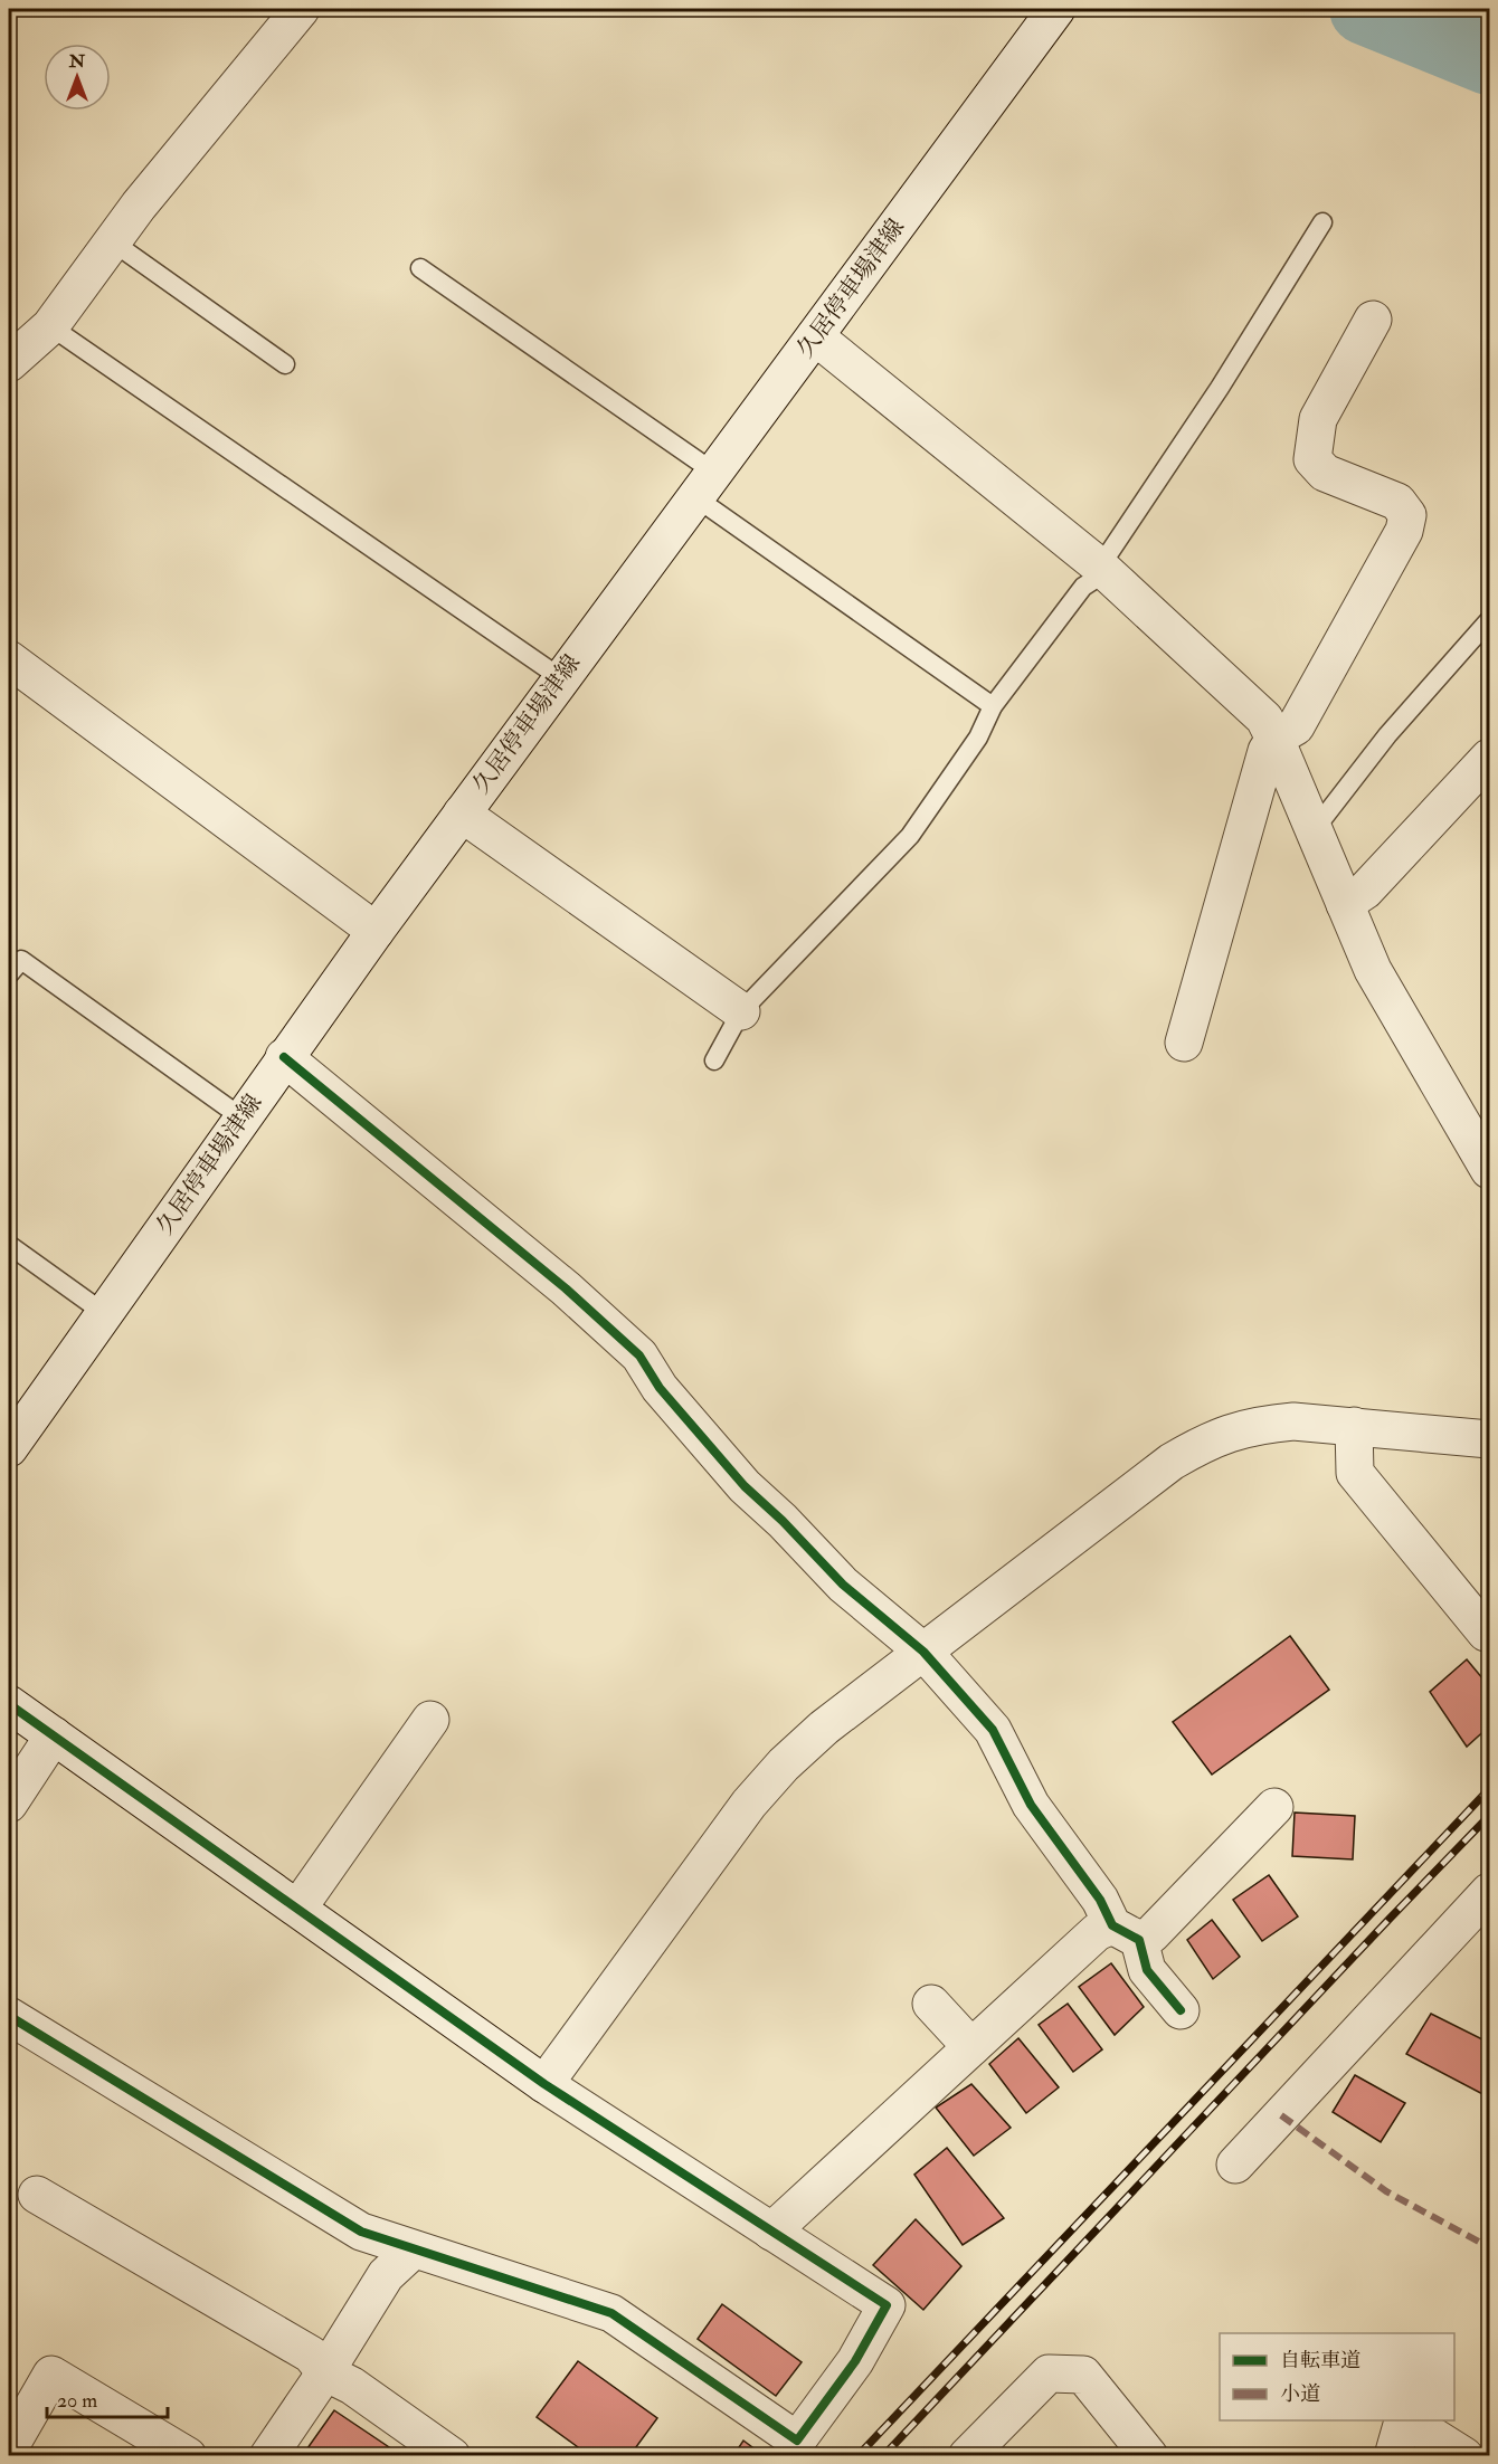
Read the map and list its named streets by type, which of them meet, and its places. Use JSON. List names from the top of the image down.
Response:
{
  "streets": {
    "street": ["久居停車場津線"]
  },
  "legend": ["自転車道", "小道"],
  "scale_bar": "20 m",
  "north": "top"
}
